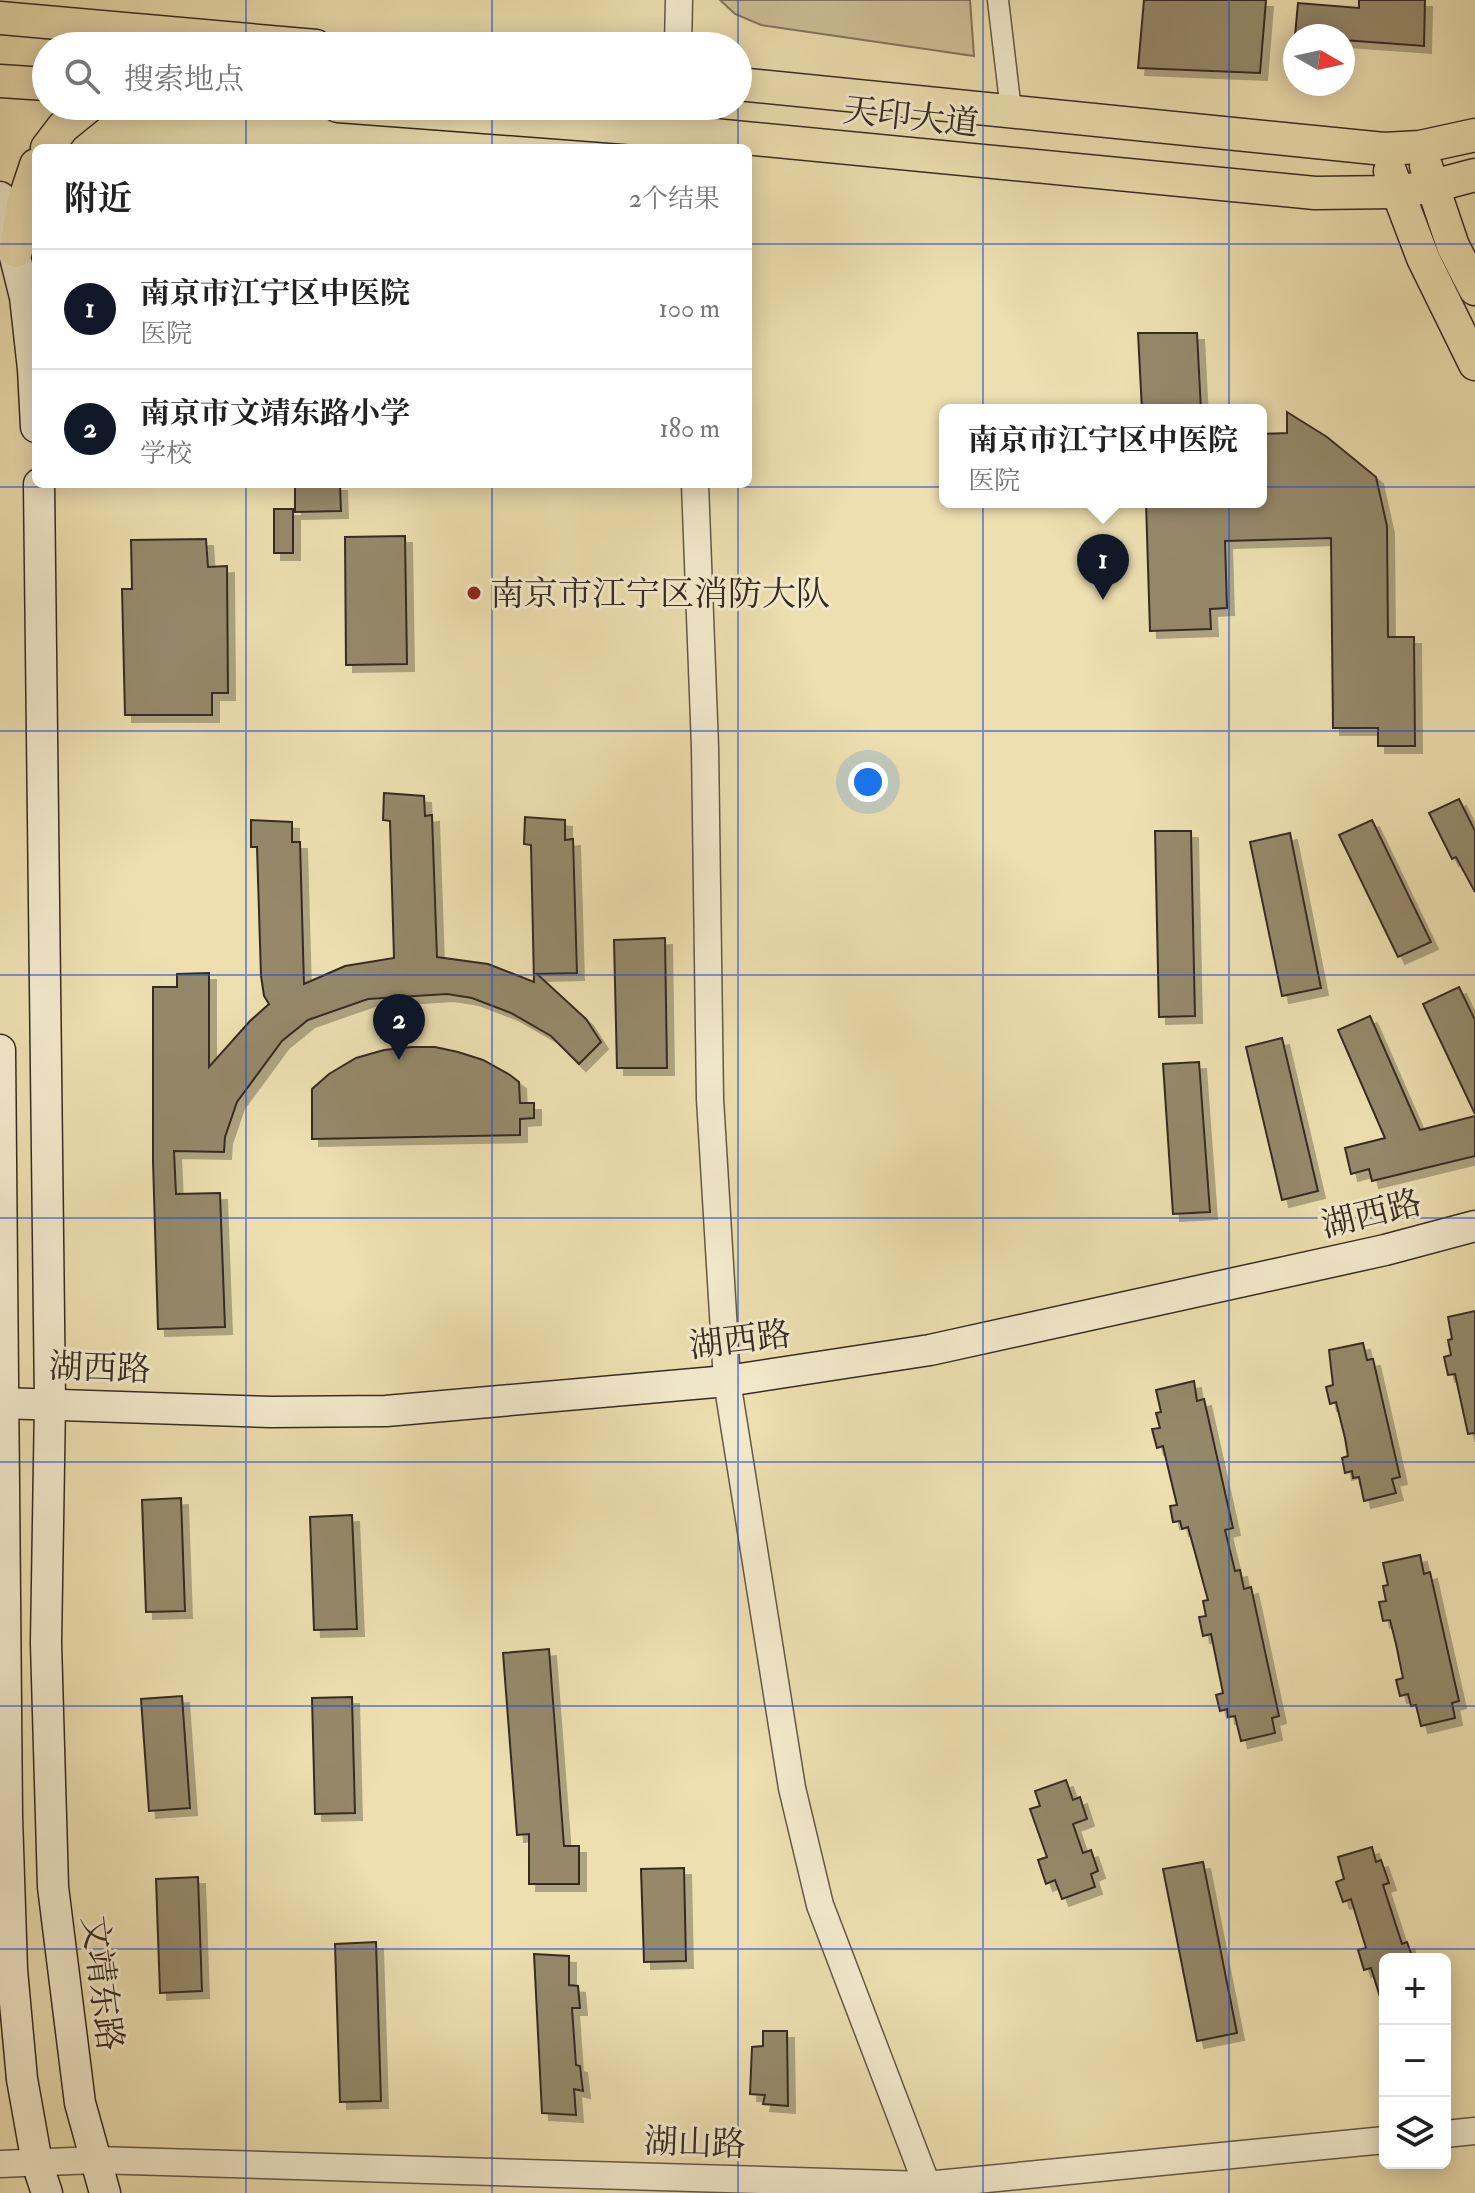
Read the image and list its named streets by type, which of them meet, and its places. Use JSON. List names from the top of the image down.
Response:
{
  "streets": {
    "main road": ["天印大道", "湖西路", "文靖东路"],
    "street": ["湖山路"]
  },
  "crossings": [
    ["湖西路", "文靖东路"],
    ["文靖东路", "湖山路"]
  ],
  "places": ["南京市江宁区消防大队"],
  "north": "right",
  "page": {
    "search": "搜索地点",
    "heading": ["附近", "2个结果"],
    "list": [
      {
        "mark": "1",
        "name": "南京市江宁区中医院",
        "note": "医院",
        "value": "100 m"
      },
      {
        "mark": "2",
        "name": "南京市文靖东路小学",
        "note": "学校",
        "value": "180 m"
      }
    ],
    "popup": ["南京市江宁区中医院", "医院"],
    "pins": ["1", "2"],
    "map_buttons": ["+", "−"]
  }
}
